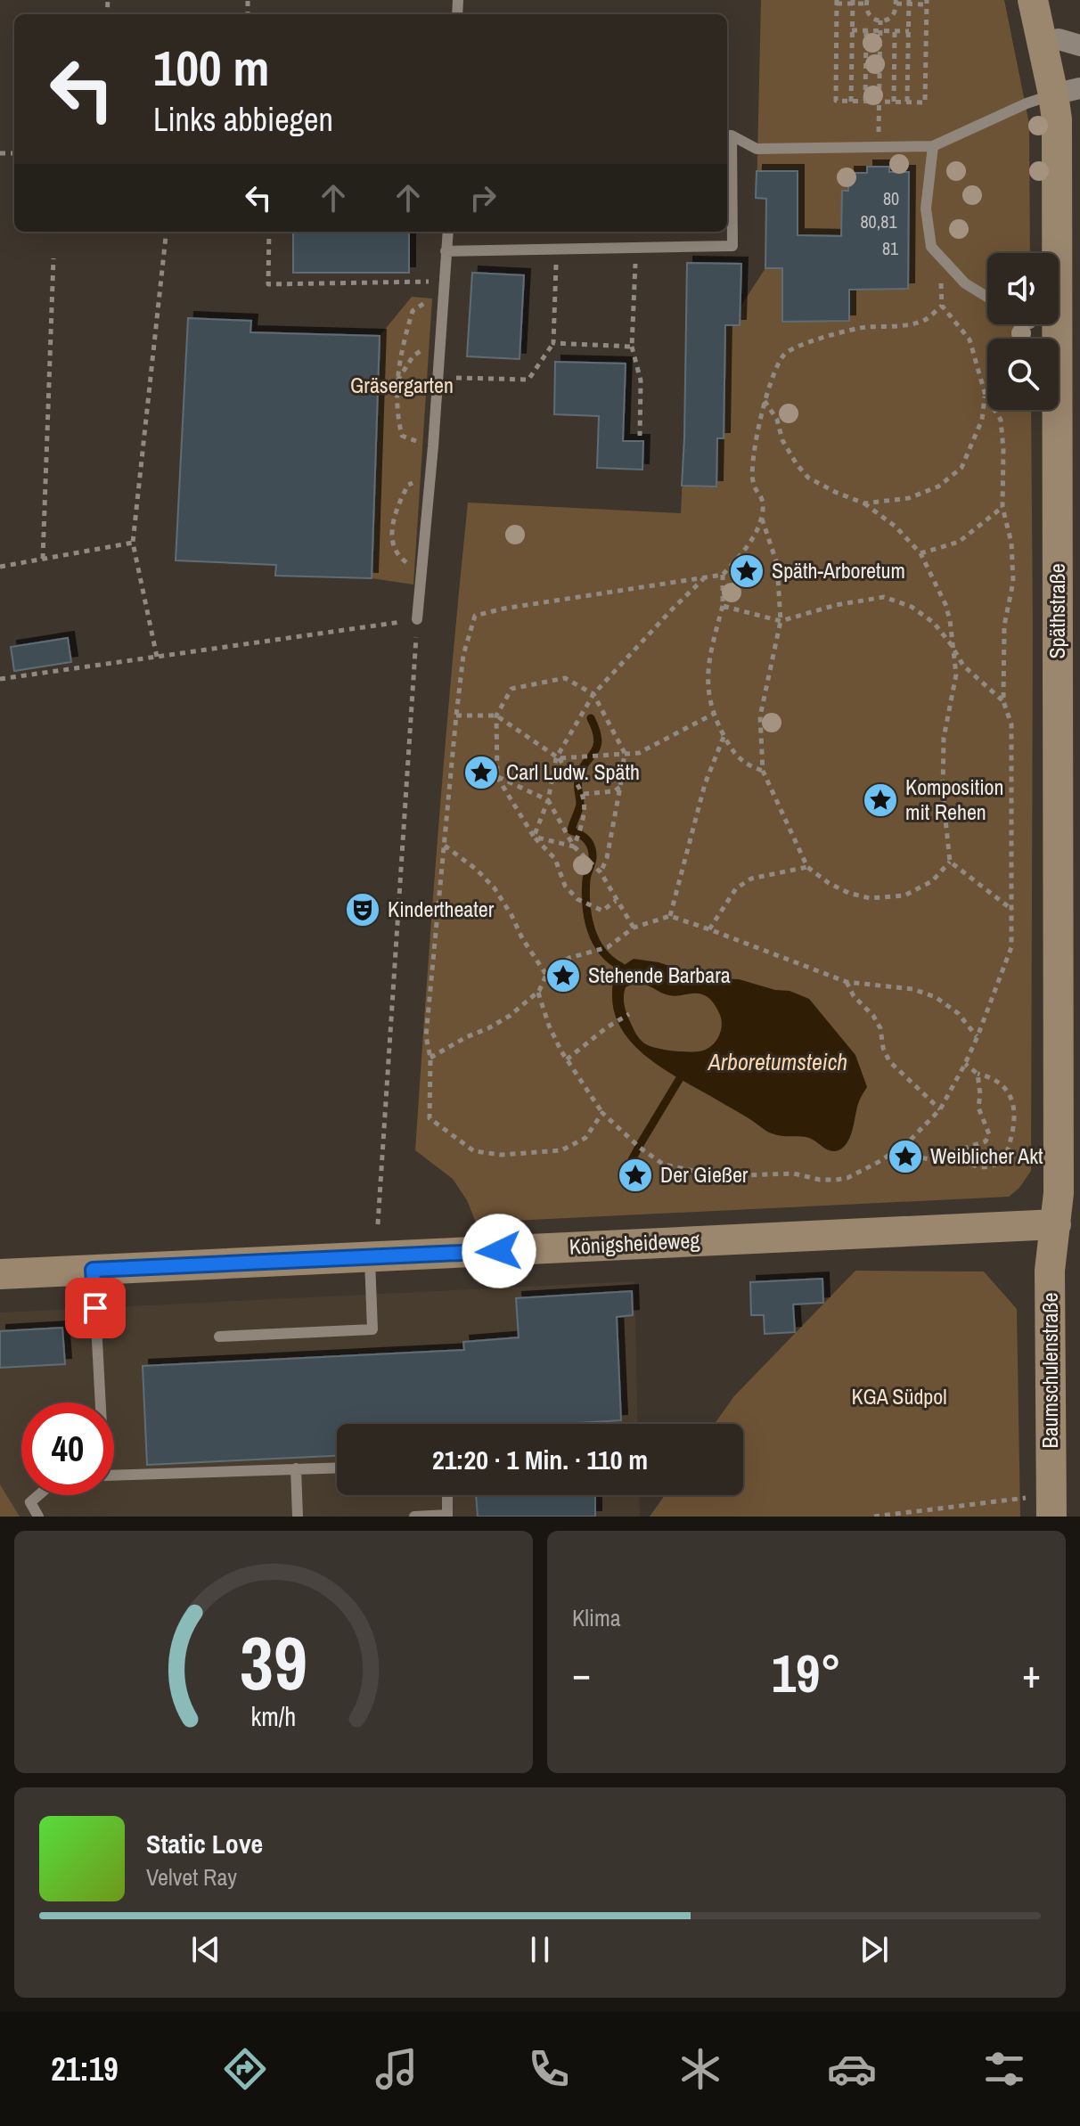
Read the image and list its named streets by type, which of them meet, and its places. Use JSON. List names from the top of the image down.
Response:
{
  "streets": {
    "main road": ["Späthstraße", "Königsheideweg", "Baumschulenstraße"]
  },
  "crossings": [
    ["Späthstraße", "Königsheideweg"],
    ["Späthstraße", "Baumschulenstraße"],
    ["Königsheideweg", "Baumschulenstraße"]
  ],
  "water": ["Arboretumsteich"],
  "parks": ["Gräsergarten", "KGA Südpol"],
  "places": {
    "place": [
      "Späth-Arboretum",
      "Carl Ludw. Späth",
      "Komposition mit Rehen",
      "Stehende Barbara",
      "Weiblicher Akt",
      "Der Gießer"
    ],
    "theatre": ["Kindertheater"]
  },
  "house_numbers": ["80", "80,81", "81"],
  "page": {
    "turn": ["100 m", "Links abbiegen"],
    "limit": "40",
    "trip": "21:20 · 1 Min. · 110 m",
    "tile": "Klima",
    "heat": ["−", "19°", "+"],
    "song": ["Static Love", "Velvet Ray"],
    "tabs": "21:19",
    "gauge": ["39", "km/h"]
  }
}
